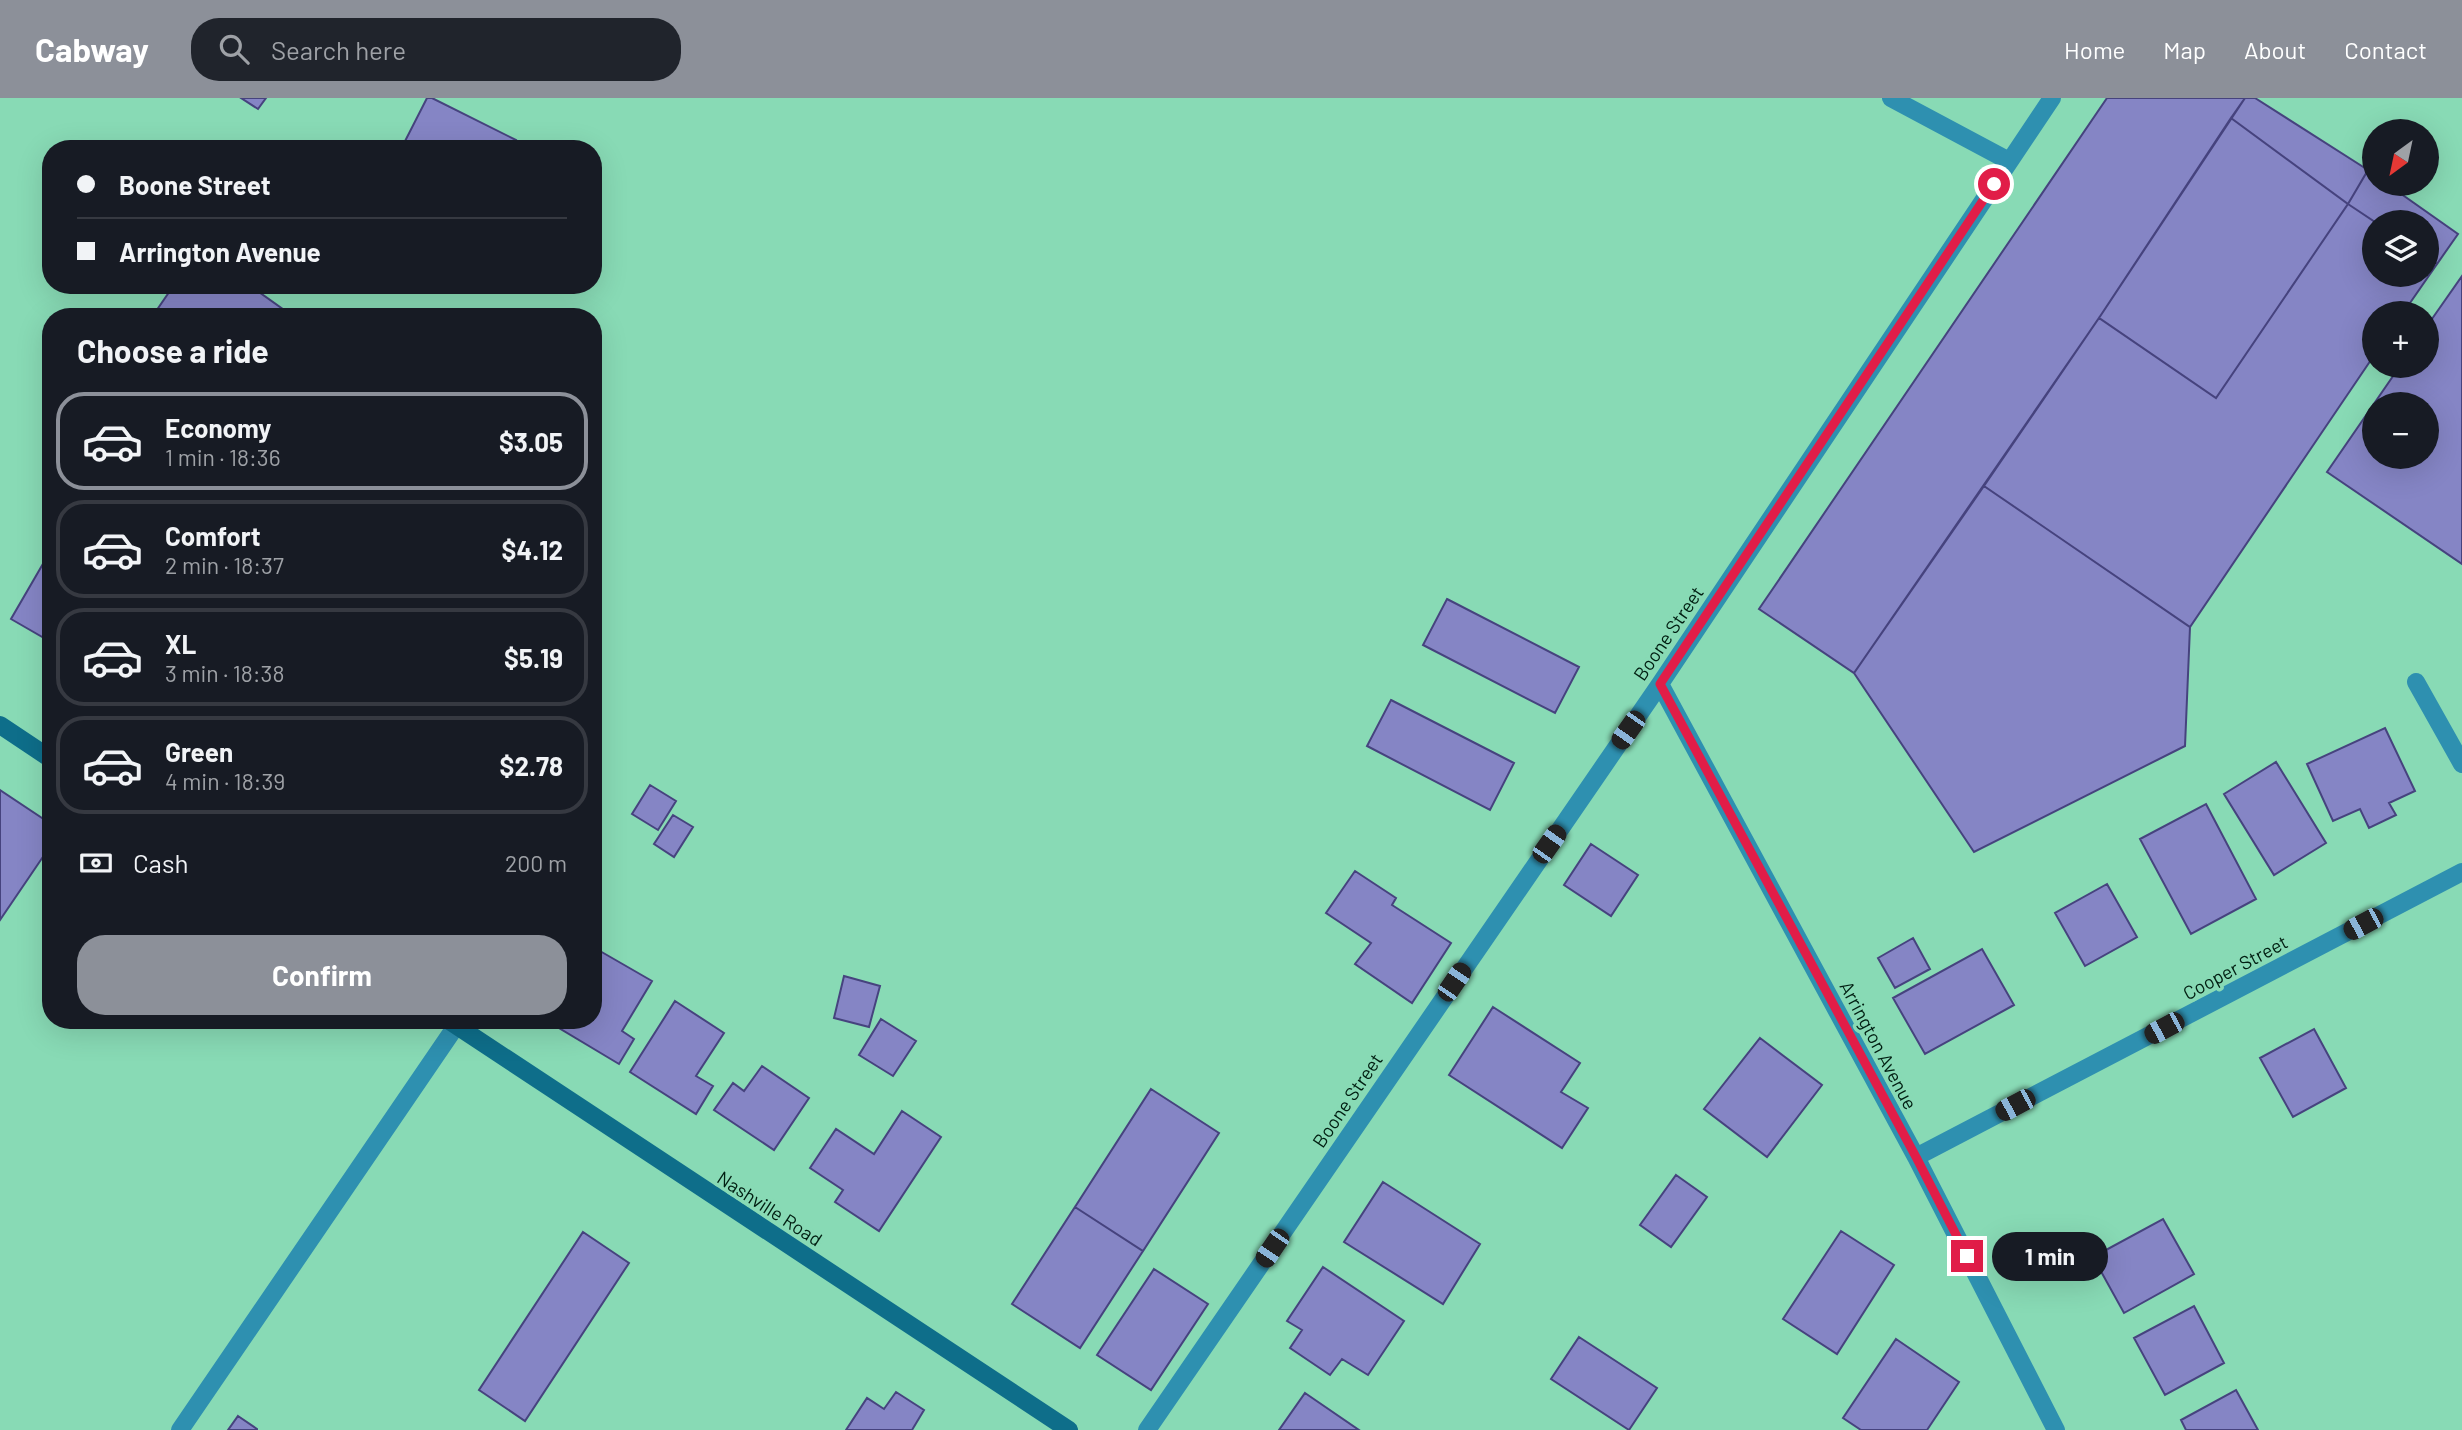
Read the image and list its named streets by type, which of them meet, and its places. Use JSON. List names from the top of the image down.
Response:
{
  "streets": {
    "main road": ["Nashville Road"],
    "street": ["Boone Street", "Cooper Street", "Arrington Avenue"]
  },
  "crossings": [
    ["Boone Street", "Arrington Avenue"],
    ["Cooper Street", "Arrington Avenue"]
  ],
  "north": "bottom left",
  "page": {
    "header": "Cabway",
    "search": "Search here",
    "nav": [
      "Home",
      "Map",
      "About",
      "Contact"
    ],
    "map_buttons": ["+", "−"],
    "banner": ["Boone Street", "Arrington Avenue"],
    "heading": "Choose a ride",
    "list": [
      {
        "name": "Economy",
        "note": "1 min · 18:36",
        "value": "$3.05"
      },
      {
        "name": "Comfort",
        "note": "2 min · 18:37",
        "value": "$4.12"
      },
      {
        "name": "XL",
        "note": "3 min · 18:38",
        "value": "$5.19"
      },
      {
        "name": "Green",
        "note": "4 min · 18:39",
        "value": "$2.78"
      }
    ],
    "pay": ["Cash", "200 m"],
    "buttons": "Confirm",
    "bubble": "1 min"
  }
}
